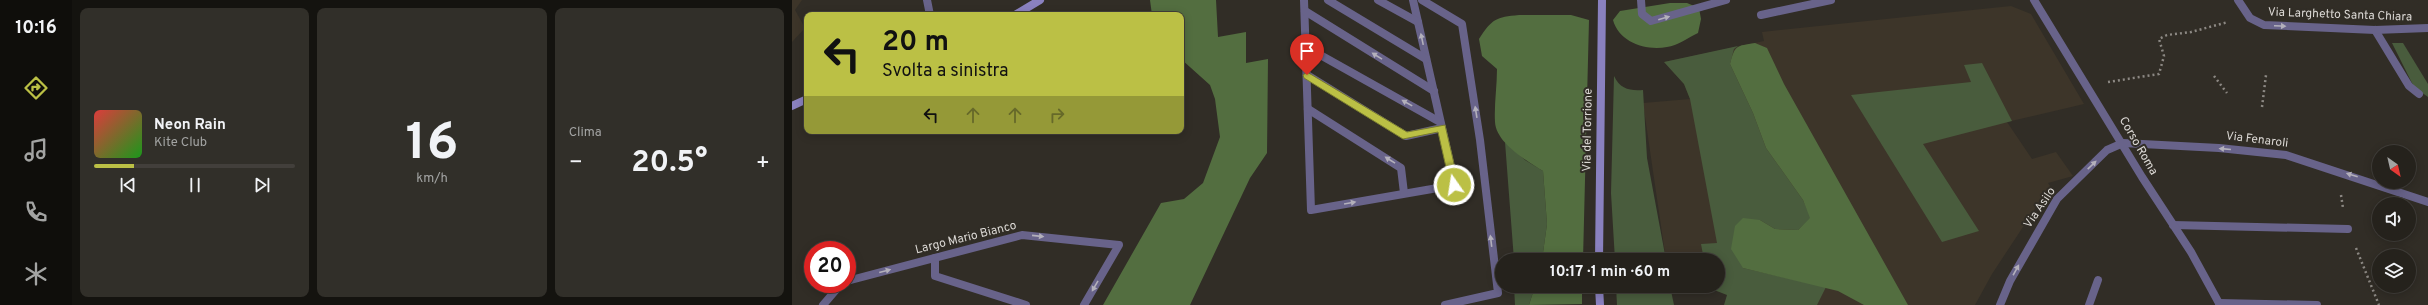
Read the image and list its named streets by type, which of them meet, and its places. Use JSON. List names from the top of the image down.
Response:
{
  "streets": {
    "street": [
      "Via Larghetto Santa Chiara",
      "Via del Torrione",
      "Via Fenaroli",
      "Corso Roma",
      "Via Asilo",
      "Largo Mario Bianco"
    ]
  },
  "crossings": [
    ["Via Fenaroli", "Corso Roma"],
    ["Via Fenaroli", "Via Asilo"],
    ["Corso Roma", "Via Asilo"]
  ],
  "one_way": ["Via Larghetto Santa Chiara", "Via Fenaroli", "Via Asilo"],
  "north": "bottom right",
  "page": {
    "tabs": "10:16",
    "tile": [
      ["16", "km/h"],
      "Clima"
    ],
    "turn": ["20 m", "Svolta a sinistra"],
    "song": ["Neon Rain", "Kite Club"],
    "heat": ["−", "20.5°", "+"],
    "limit": "20",
    "trip": "10:17 · 1 min · 60 m"
  }
}
